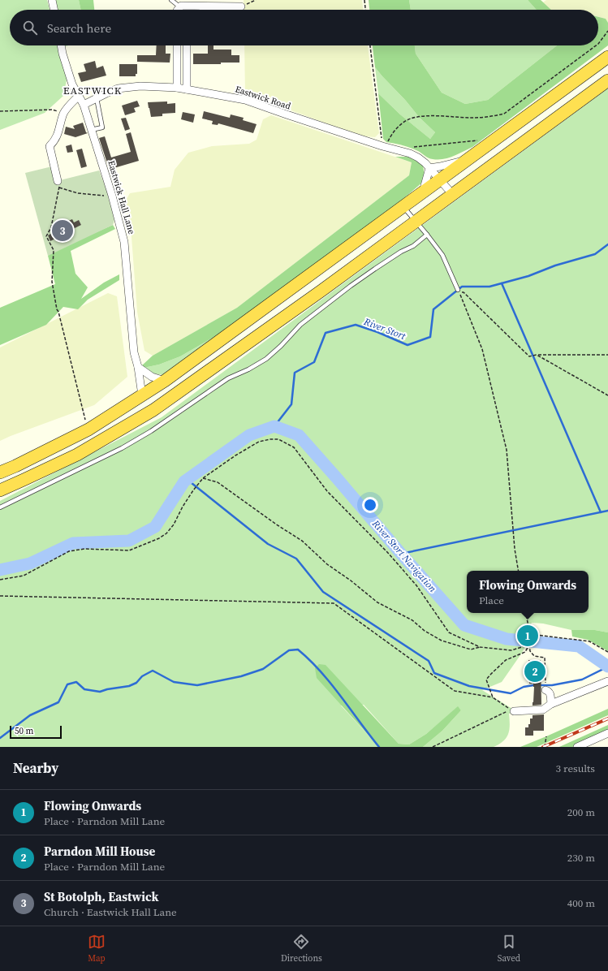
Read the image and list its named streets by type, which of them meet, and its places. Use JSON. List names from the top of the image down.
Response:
{
  "streets": {
    "street": ["Eastwick Road", "Eastwick Hall Lane"]
  },
  "crossings": [
    ["Eastwick Road", "Eastwick Hall Lane"]
  ],
  "districts": ["EASTWICK"],
  "water": ["River Stort", "River Stort Navigation"],
  "scale_bar": "50 m",
  "page": {
    "search": "Search here",
    "pins": ["3", "1", "2"],
    "popup": ["Flowing Onwards", "Place"],
    "scale": "50 m",
    "heading": ["Nearby", "3 results"],
    "list": [
      {
        "mark": "1",
        "name": "Flowing Onwards",
        "note": "Place · Parndon Mill Lane",
        "value": "200 m"
      },
      {
        "mark": "2",
        "name": "Parndon Mill House",
        "note": "Place · Parndon Mill Lane",
        "value": "230 m"
      },
      {
        "mark": "3",
        "name": "St Botolph, Eastwick",
        "note": "Church · Eastwick Hall Lane",
        "value": "400 m"
      }
    ],
    "nav": ["Map", "Directions", "Saved"]
  }
}
